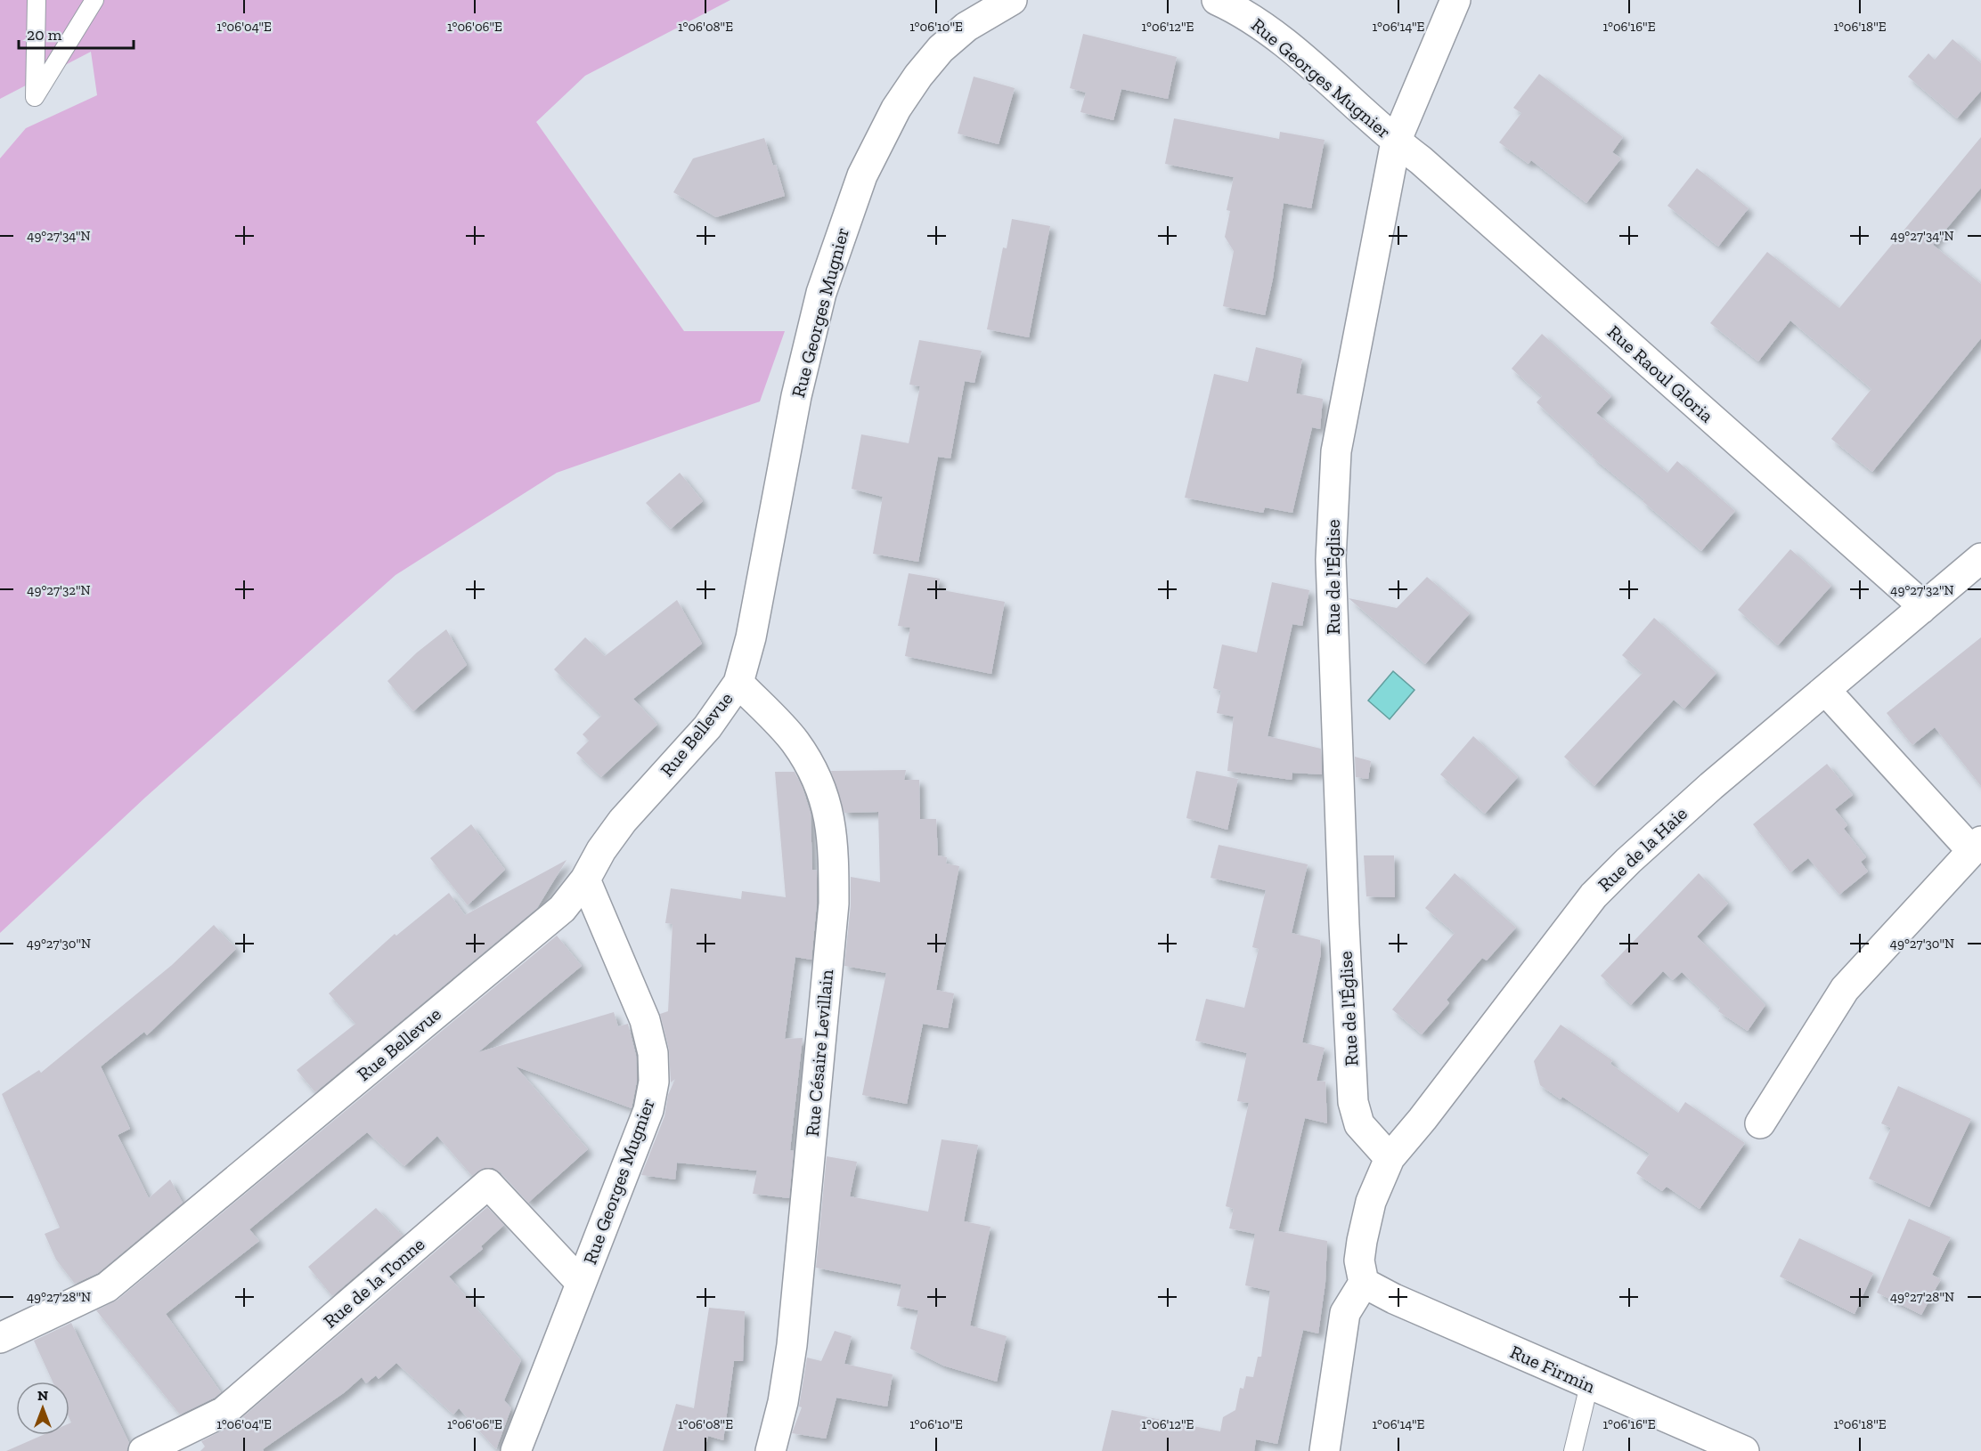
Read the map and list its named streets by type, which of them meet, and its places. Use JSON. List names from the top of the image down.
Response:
{
  "streets": {
    "street": [
      "Rue Georges Mugnier",
      "Rue Raoul Gloria",
      "Rue de l'Église",
      "Rue Bellevue",
      "Rue de la Haie",
      "Rue Césaire Levillain",
      "Rue de la Tonne",
      "Rue Firmin"
    ]
  },
  "crossings": [
    ["Rue Georges Mugnier", "Rue Raoul Gloria"],
    ["Rue Georges Mugnier", "Rue de l'Église"],
    ["Rue Georges Mugnier", "Rue Bellevue"],
    ["Rue Georges Mugnier", "Rue Césaire Levillain"],
    ["Rue Georges Mugnier", "Rue de la Tonne"],
    ["Rue Raoul Gloria", "Rue de l'Église"],
    ["Rue Raoul Gloria", "Rue de la Haie"],
    ["Rue de l'Église", "Rue de la Haie"],
    ["Rue Bellevue", "Rue Césaire Levillain"],
    ["Rue de la Haie", "Rue Firmin"]
  ],
  "scale_bar": "20 m",
  "north": "top",
  "coordinates": [
    "1°06'04\"E",
    "1°06'06\"E",
    "1°06'08\"E",
    "1°06'10\"E",
    "1°06'12\"E",
    "1°06'14\"E",
    "1°06'16\"E",
    "1°06'18\"E",
    "49°27'34\"N",
    "49°27'32\"N",
    "49°27'30\"N",
    "49°27'28\"N"
  ]
}
